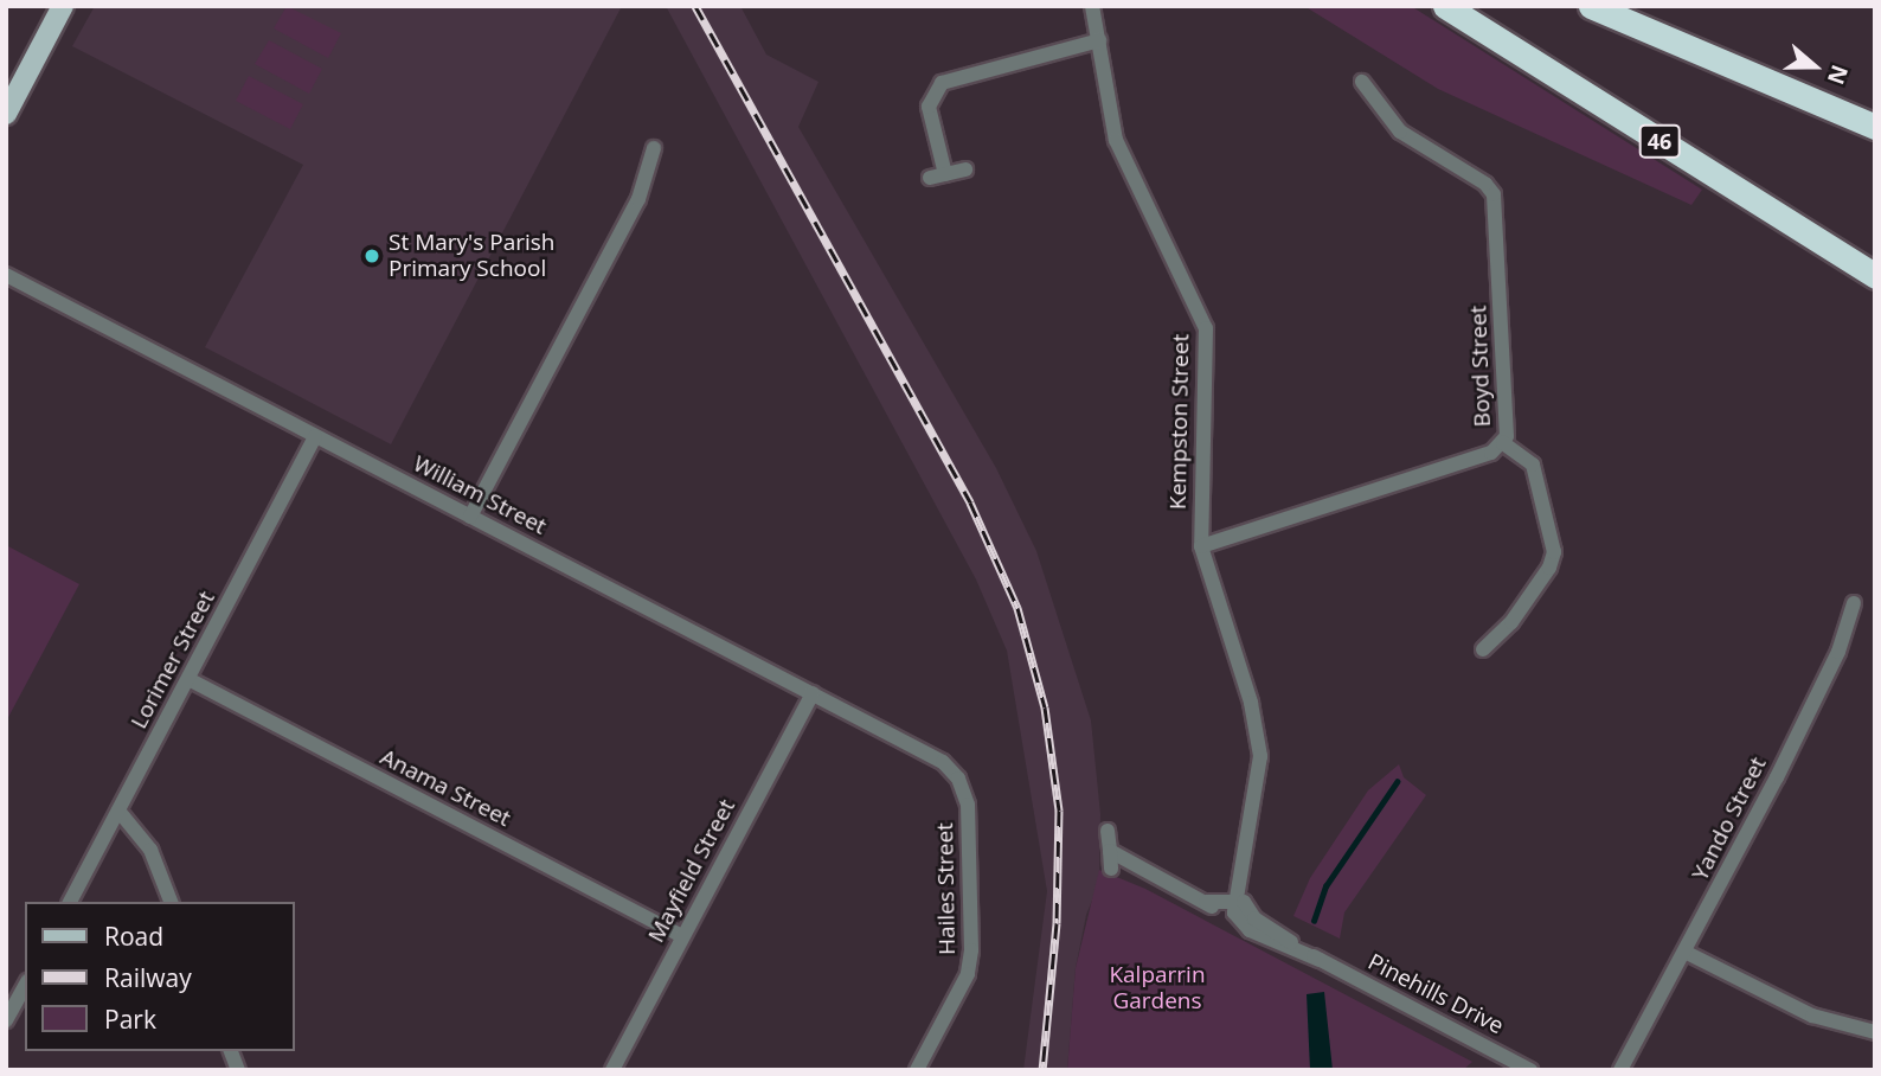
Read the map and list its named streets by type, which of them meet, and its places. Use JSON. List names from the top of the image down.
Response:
{
  "streets": {
    "highway": ["46"],
    "street": [
      "Boyd Street",
      "Kempston Street",
      "William Street",
      "Lorimer Street",
      "Anama Street",
      "Yando Street",
      "Mayfield Street",
      "Hailes Street",
      "Pinehills Drive"
    ]
  },
  "crossings": [
    ["Boyd Street", "Kempston Street"],
    ["Kempston Street", "Pinehills Drive"],
    ["William Street", "Lorimer Street"],
    ["William Street", "Mayfield Street"],
    ["William Street", "Hailes Street"],
    ["Lorimer Street", "Anama Street"],
    ["Anama Street", "Mayfield Street"]
  ],
  "parks": ["Kalparrin Gardens"],
  "places": ["St Mary's Parish Primary School"],
  "legend": ["Road", "Railway", "Park"],
  "north": "right"
}
